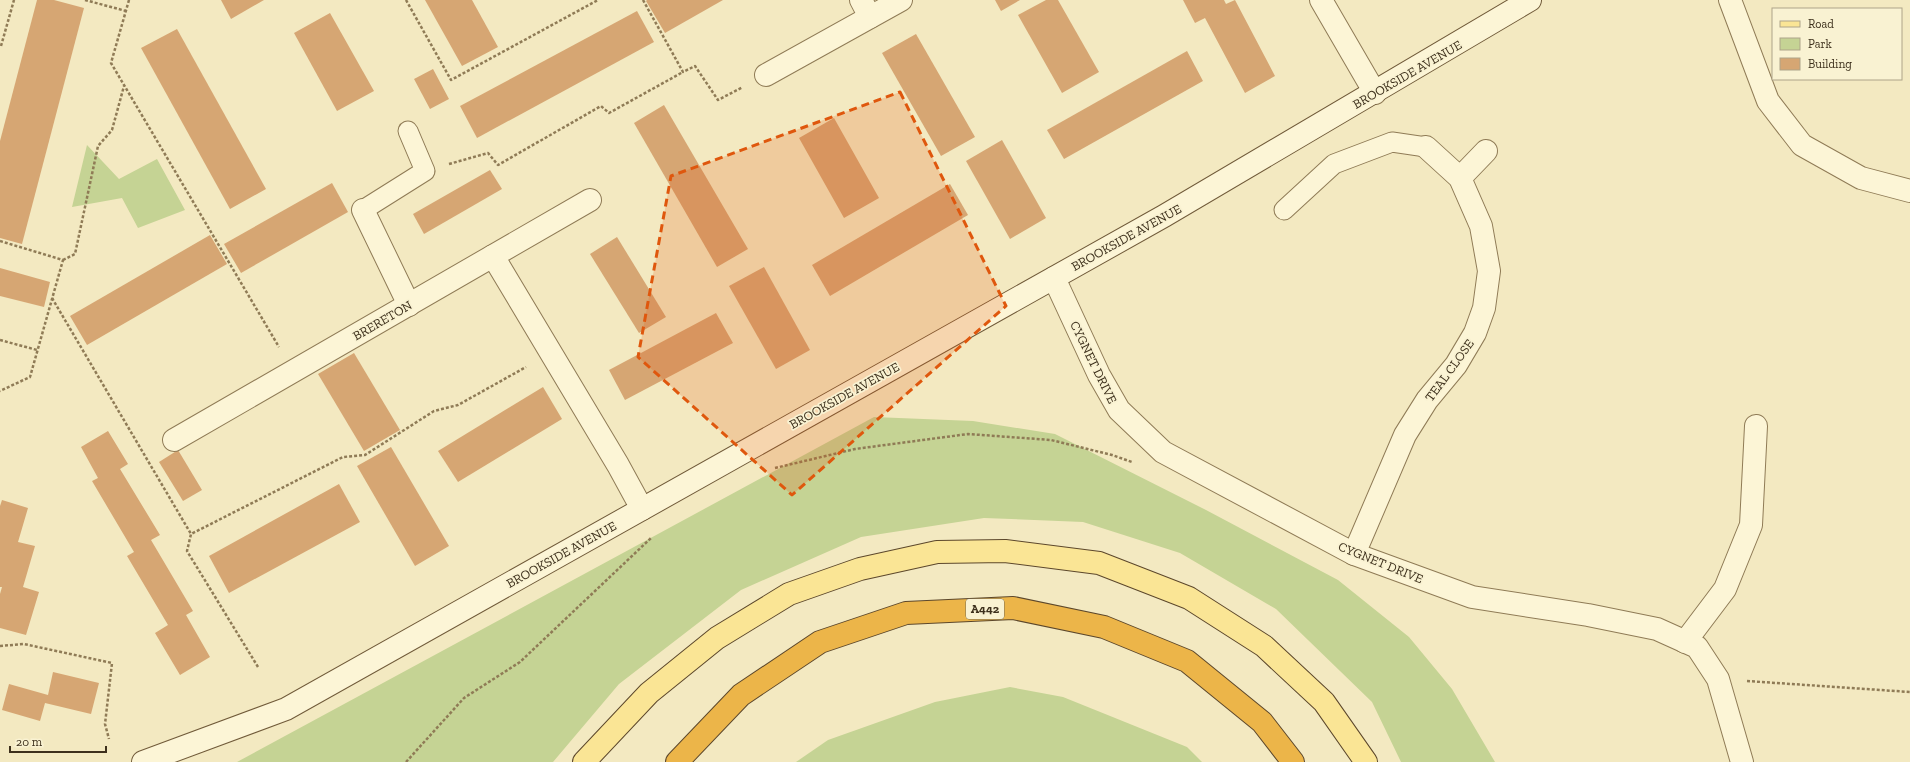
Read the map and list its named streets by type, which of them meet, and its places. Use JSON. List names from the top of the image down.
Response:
{
  "streets": {
    "highway": ["A442"],
    "street": [
      "BROOKSIDE AVENUE",
      "BRERETON",
      "CYGNET DRIVE",
      "TEAL CLOSE"
    ]
  },
  "crossings": [
    ["BROOKSIDE AVENUE", "CYGNET DRIVE"],
    ["CYGNET DRIVE", "TEAL CLOSE"]
  ],
  "legend": ["Road", "Park", "Building"],
  "scale_bar": "20 m"
}
